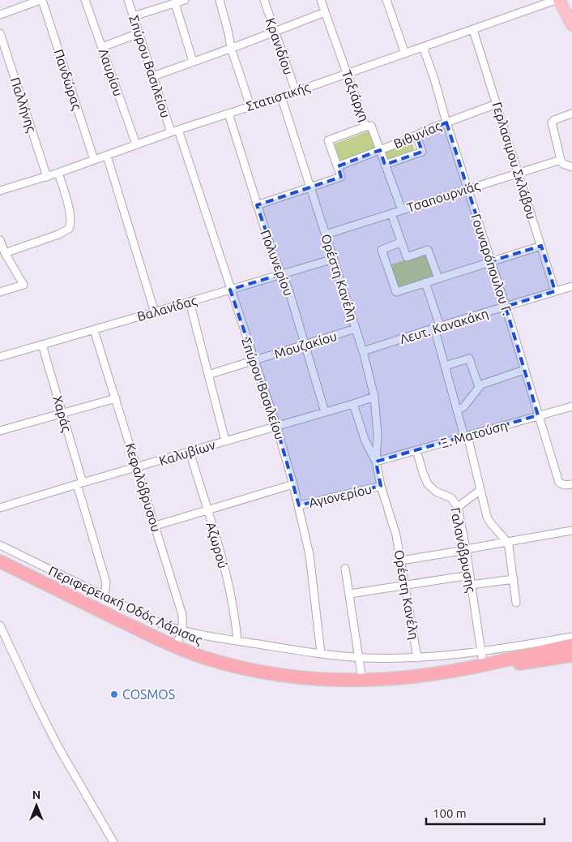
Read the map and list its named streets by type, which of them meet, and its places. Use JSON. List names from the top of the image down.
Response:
{
  "streets": {
    "highway": ["Περιφερειακή Οδός Λάρισας"],
    "street": [
      "Κρανιδίου",
      "Σπύρου Βασιλείου",
      "Λαυρίου",
      "Πανδώρας",
      "Ταξιάρχη",
      "Στατιστικής",
      "Παλλήνης",
      "Βιθυνίας",
      "Γερλασιμου Σκλάβου",
      "Τσαπουρνιάς",
      "Πολυνερίου",
      "Γουναρόπουλου Γ.",
      "Ορέστη Κανέλη",
      "Βαλανίδας",
      "Λευτ. Κανακάκη",
      "Μουζακίου",
      "Χαράς",
      "Ξ. Ματούση",
      "Καλυβίων",
      "Κεφαλόβρυσου",
      "Αγιονερίου",
      "Αζωρού",
      "Γαλανόβρυσης"
    ]
  },
  "crossings": [
    ["Κρανιδίου", "Στατιστικής"],
    ["Σπύρου Βασιλείου", "Στατιστικής"],
    ["Σπύρου Βασιλείου", "Βαλανίδας"],
    ["Σπύρου Βασιλείου", "Μουζακίου"],
    ["Σπύρου Βασιλείου", "Καλυβίων"],
    ["Σπύρου Βασιλείου", "Αγιονερίου"],
    ["Λαυρίου", "Στατιστικής"],
    ["Πανδώρας", "Στατιστικής"],
    ["Ταξιάρχη", "Στατιστικής"],
    ["Ταξιάρχη", "Βιθυνίας"],
    ["Ταξιάρχη", "Τσαπουρνιάς"],
    ["Στατιστικής", "Παλλήνης"],
    ["Στατιστικής", "Γερλασιμου Σκλάβου"],
    ["Στατιστικής", "Πολυνερίου"],
    ["Στατιστικής", "Γουναρόπουλου Γ."],
    ["Στατιστικής", "Ορέστη Κανέλη"],
    ["Βιθυνίας", "Γερλασιμου Σκλάβου"],
    ["Βιθυνίας", "Γουναρόπουλου Γ."],
    ["Γερλασιμου Σκλάβου", "Τσαπουρνιάς"],
    ["Γερλασιμου Σκλάβου", "Λευτ. Κανακάκη"],
    ["Τσαπουρνιάς", "Γουναρόπουλου Γ."],
    ["Τσαπουρνιάς", "Ορέστη Κανέλη"],
    ["Πολυνερίου", "Βαλανίδας"],
    ["Πολυνερίου", "Μουζακίου"],
    ["Πολυνερίου", "Καλυβίων"],
    ["Γουναρόπουλου Γ.", "Λευτ. Κανακάκη"],
    ["Γουναρόπουλου Γ.", "Ξ. Ματούση"],
    ["Ορέστη Κανέλη", "Βαλανίδας"],
    ["Ορέστη Κανέλη", "Λευτ. Κανακάκη"],
    ["Ορέστη Κανέλη", "Μουζακίου"],
    ["Ορέστη Κανέλη", "Ξ. Ματούση"],
    ["Ορέστη Κανέλη", "Καλυβίων"],
    ["Ορέστη Κανέλη", "Αγιονερίου"],
    ["Βαλανίδας", "Χαράς"],
    ["Βαλανίδας", "Κεφαλόβρυσου"],
    ["Χαράς", "Καλυβίων"],
    ["Ξ. Ματούση", "Γαλανόβρυσης"],
    ["Καλυβίων", "Κεφαλόβρυσου"],
    ["Καλυβίων", "Αζωρού"],
    ["Κεφαλόβρυσου", "Περιφερειακή Οδός Λάρισας"],
    ["Γαλανόβρυσης", "Περιφερειακή Οδός Λάρισας"]
  ],
  "places": ["COSMOS"],
  "scale_bar": "100 m",
  "north": "top"
}
